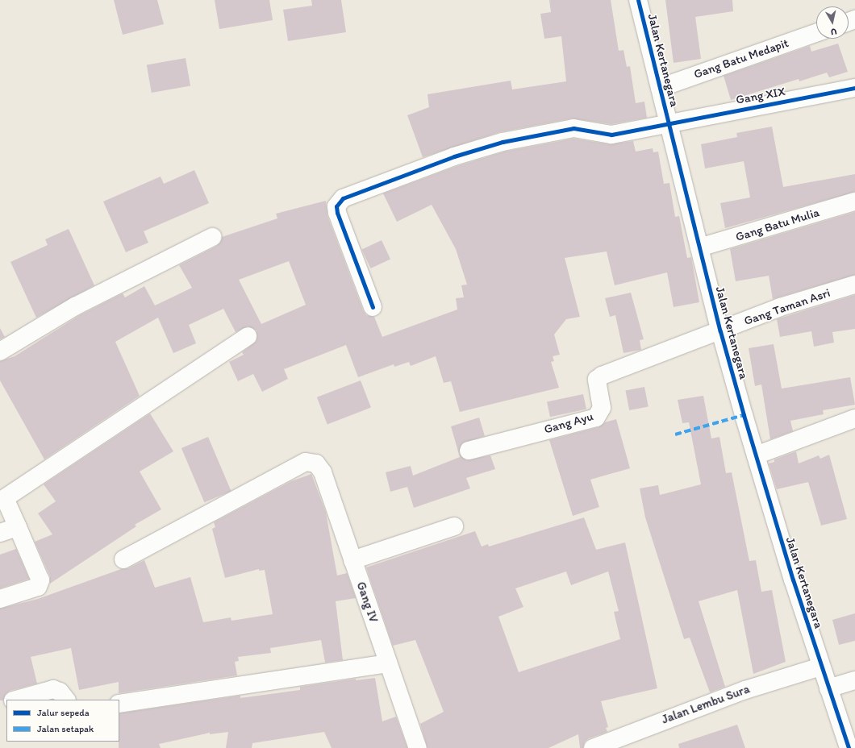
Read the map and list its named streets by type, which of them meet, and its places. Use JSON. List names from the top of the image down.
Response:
{
  "streets": {
    "street": [
      "Gang Batu Medapit",
      "Jalan Kertanegara",
      "Gang XIX",
      "Gang Batu Mulia",
      "Gang Taman Asri",
      "Gang Ayu",
      "Gang IV",
      "Jalan Lembu Sura"
    ]
  },
  "crossings": [
    ["Gang Batu Medapit", "Jalan Kertanegara"],
    ["Jalan Kertanegara", "Gang XIX"],
    ["Jalan Kertanegara", "Gang Batu Mulia"],
    ["Jalan Kertanegara", "Gang Taman Asri"],
    ["Jalan Kertanegara", "Gang Ayu"],
    ["Jalan Kertanegara", "Jalan Lembu Sura"],
    ["Gang Taman Asri", "Gang Ayu"]
  ],
  "legend": ["Jalur sepeda", "Jalan setapak"],
  "north": "bottom"
}
